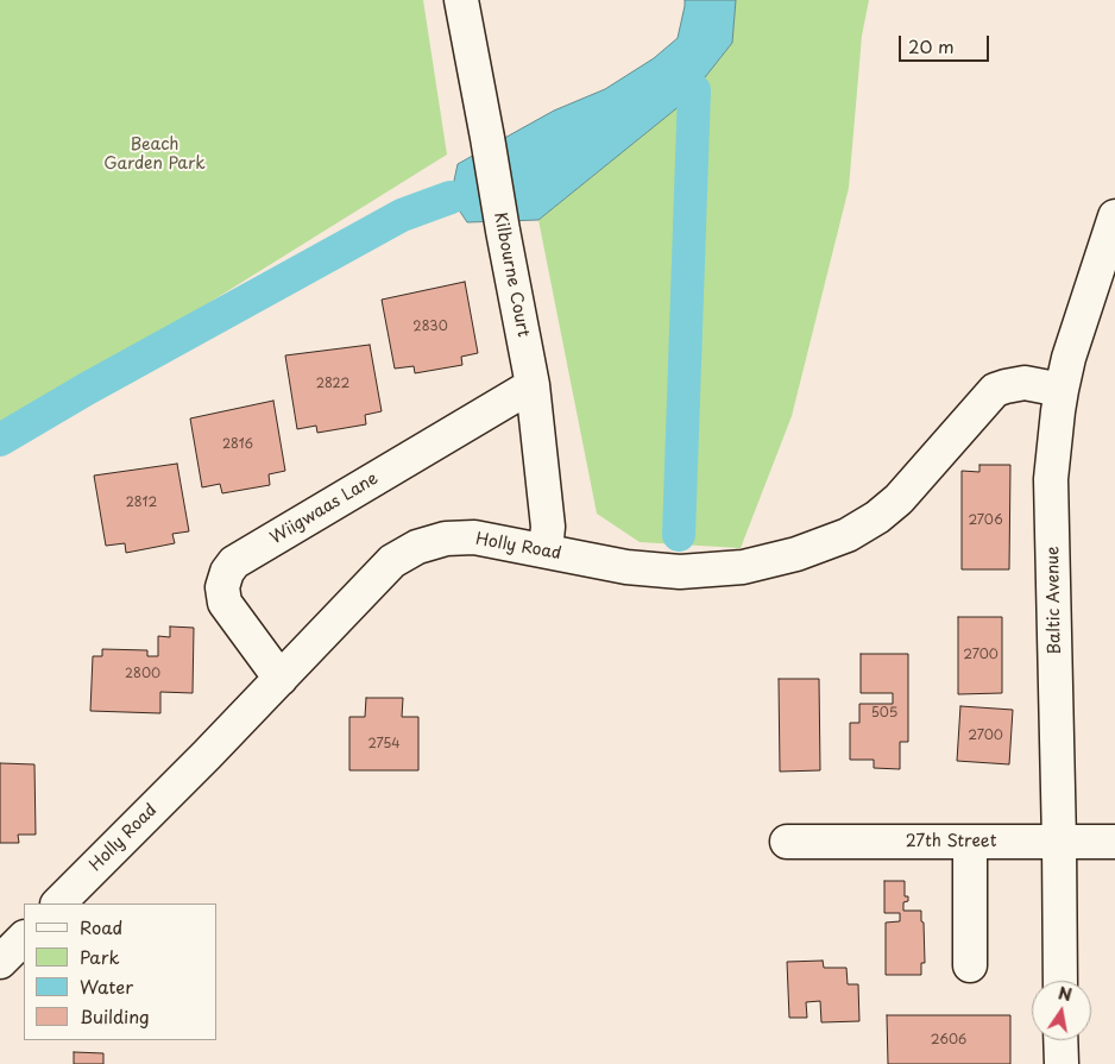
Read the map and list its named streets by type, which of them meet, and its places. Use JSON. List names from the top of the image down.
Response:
{
  "streets": {
    "street": [
      "Kilbourne Court",
      "Wiigwaas Lane",
      "Holly Road",
      "Baltic Avenue",
      "27th Street"
    ]
  },
  "crossings": [
    ["Kilbourne Court", "Wiigwaas Lane"],
    ["Kilbourne Court", "Holly Road"],
    ["Wiigwaas Lane", "Holly Road"],
    ["Holly Road", "Baltic Avenue"],
    ["Baltic Avenue", "27th Street"]
  ],
  "parks": ["Beach Garden Park"],
  "house_numbers": [
    "2830",
    "2822",
    "2816",
    "2812",
    "2706",
    "2700",
    "2800",
    "505",
    "2700",
    "2754",
    "2606"
  ],
  "legend": [
    "Road",
    "Park",
    "Water",
    "Building"
  ],
  "scale_bar": "20 m",
  "north": "top"
}
